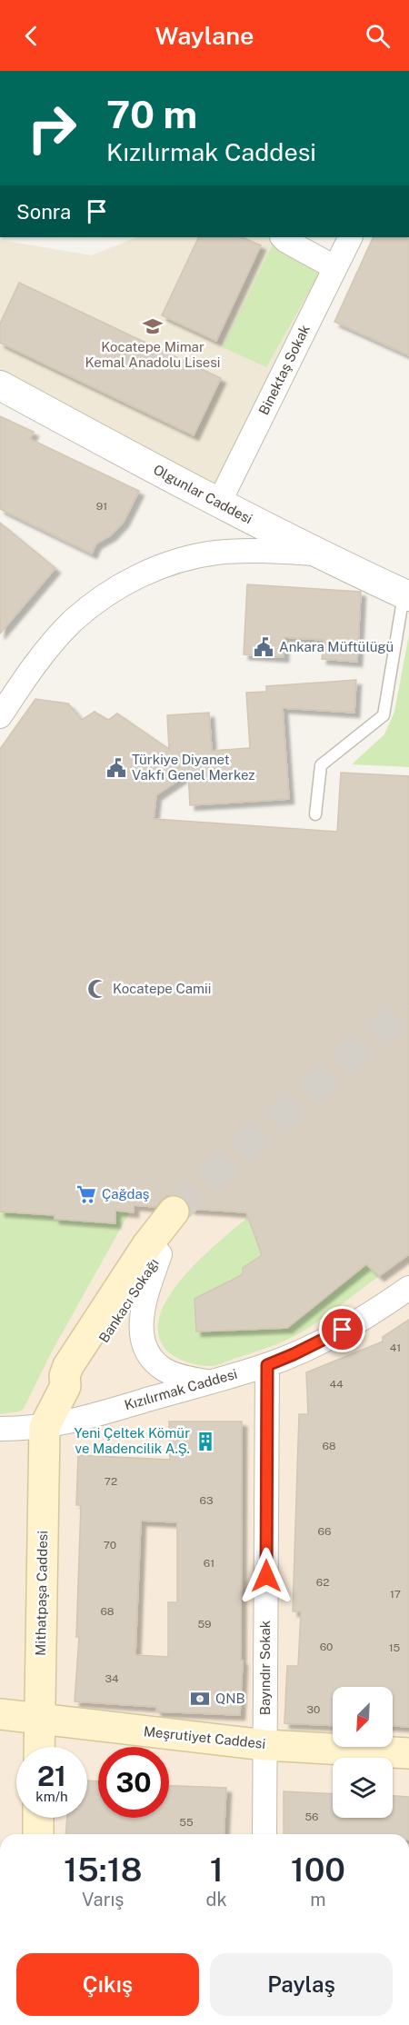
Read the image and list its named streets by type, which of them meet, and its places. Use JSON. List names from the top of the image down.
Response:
{
  "streets": {
    "main road": ["Bankacı Sokağı", "Mithatpaşa Caddesi", "Meşrutiyet Caddesi"],
    "street": [
      "Binektaş Sokak",
      "Olgunlar Caddesi",
      "Kızılırmak Caddesi",
      "Bayındır Sokak"
    ]
  },
  "crossings": [
    ["Binektaş Sokak", "Olgunlar Caddesi"],
    ["Bankacı Sokağı", "Kızılırmak Caddesi"],
    ["Bankacı Sokağı", "Mithatpaşa Caddesi"],
    ["Kızılırmak Caddesi", "Mithatpaşa Caddesi"],
    ["Kızılırmak Caddesi", "Bayındır Sokak"],
    ["Mithatpaşa Caddesi", "Meşrutiyet Caddesi"],
    ["Bayındır Sokak", "Meşrutiyet Caddesi"]
  ],
  "places": {
    "school or university": ["Kocatepe Mimar Kemal Anadolu Lisesi"],
    "public building": ["Ankara Müftülügü", "Türkiye Diyanet Vakfı Genel Merkez"],
    "mosque": ["Kocatepe Camii"],
    "supermarket": ["Çağdaş"],
    "building": ["Yeni Çeltek Kömür ve Madencilik A.Ş."],
    "bank": ["QNB"]
  },
  "house_numbers": [
    "91",
    "41",
    "44",
    "68",
    "72",
    "63",
    "66",
    "70",
    "61",
    "62",
    "17",
    "68",
    "59",
    "60",
    "15",
    "34",
    "30",
    "56",
    "55"
  ],
  "north": "bottom left",
  "page": {
    "header": "Waylane",
    "turn": ["70 m", "Kızılırmak Caddesi"],
    "then": "Sonra",
    "speed": "21 km/h",
    "limit": "30",
    "eta": [
      "15:18",
      "Varış",
      "1",
      "dk",
      "100",
      "m"
    ],
    "buttons": ["Çıkış", "Paylaş"]
  }
}
